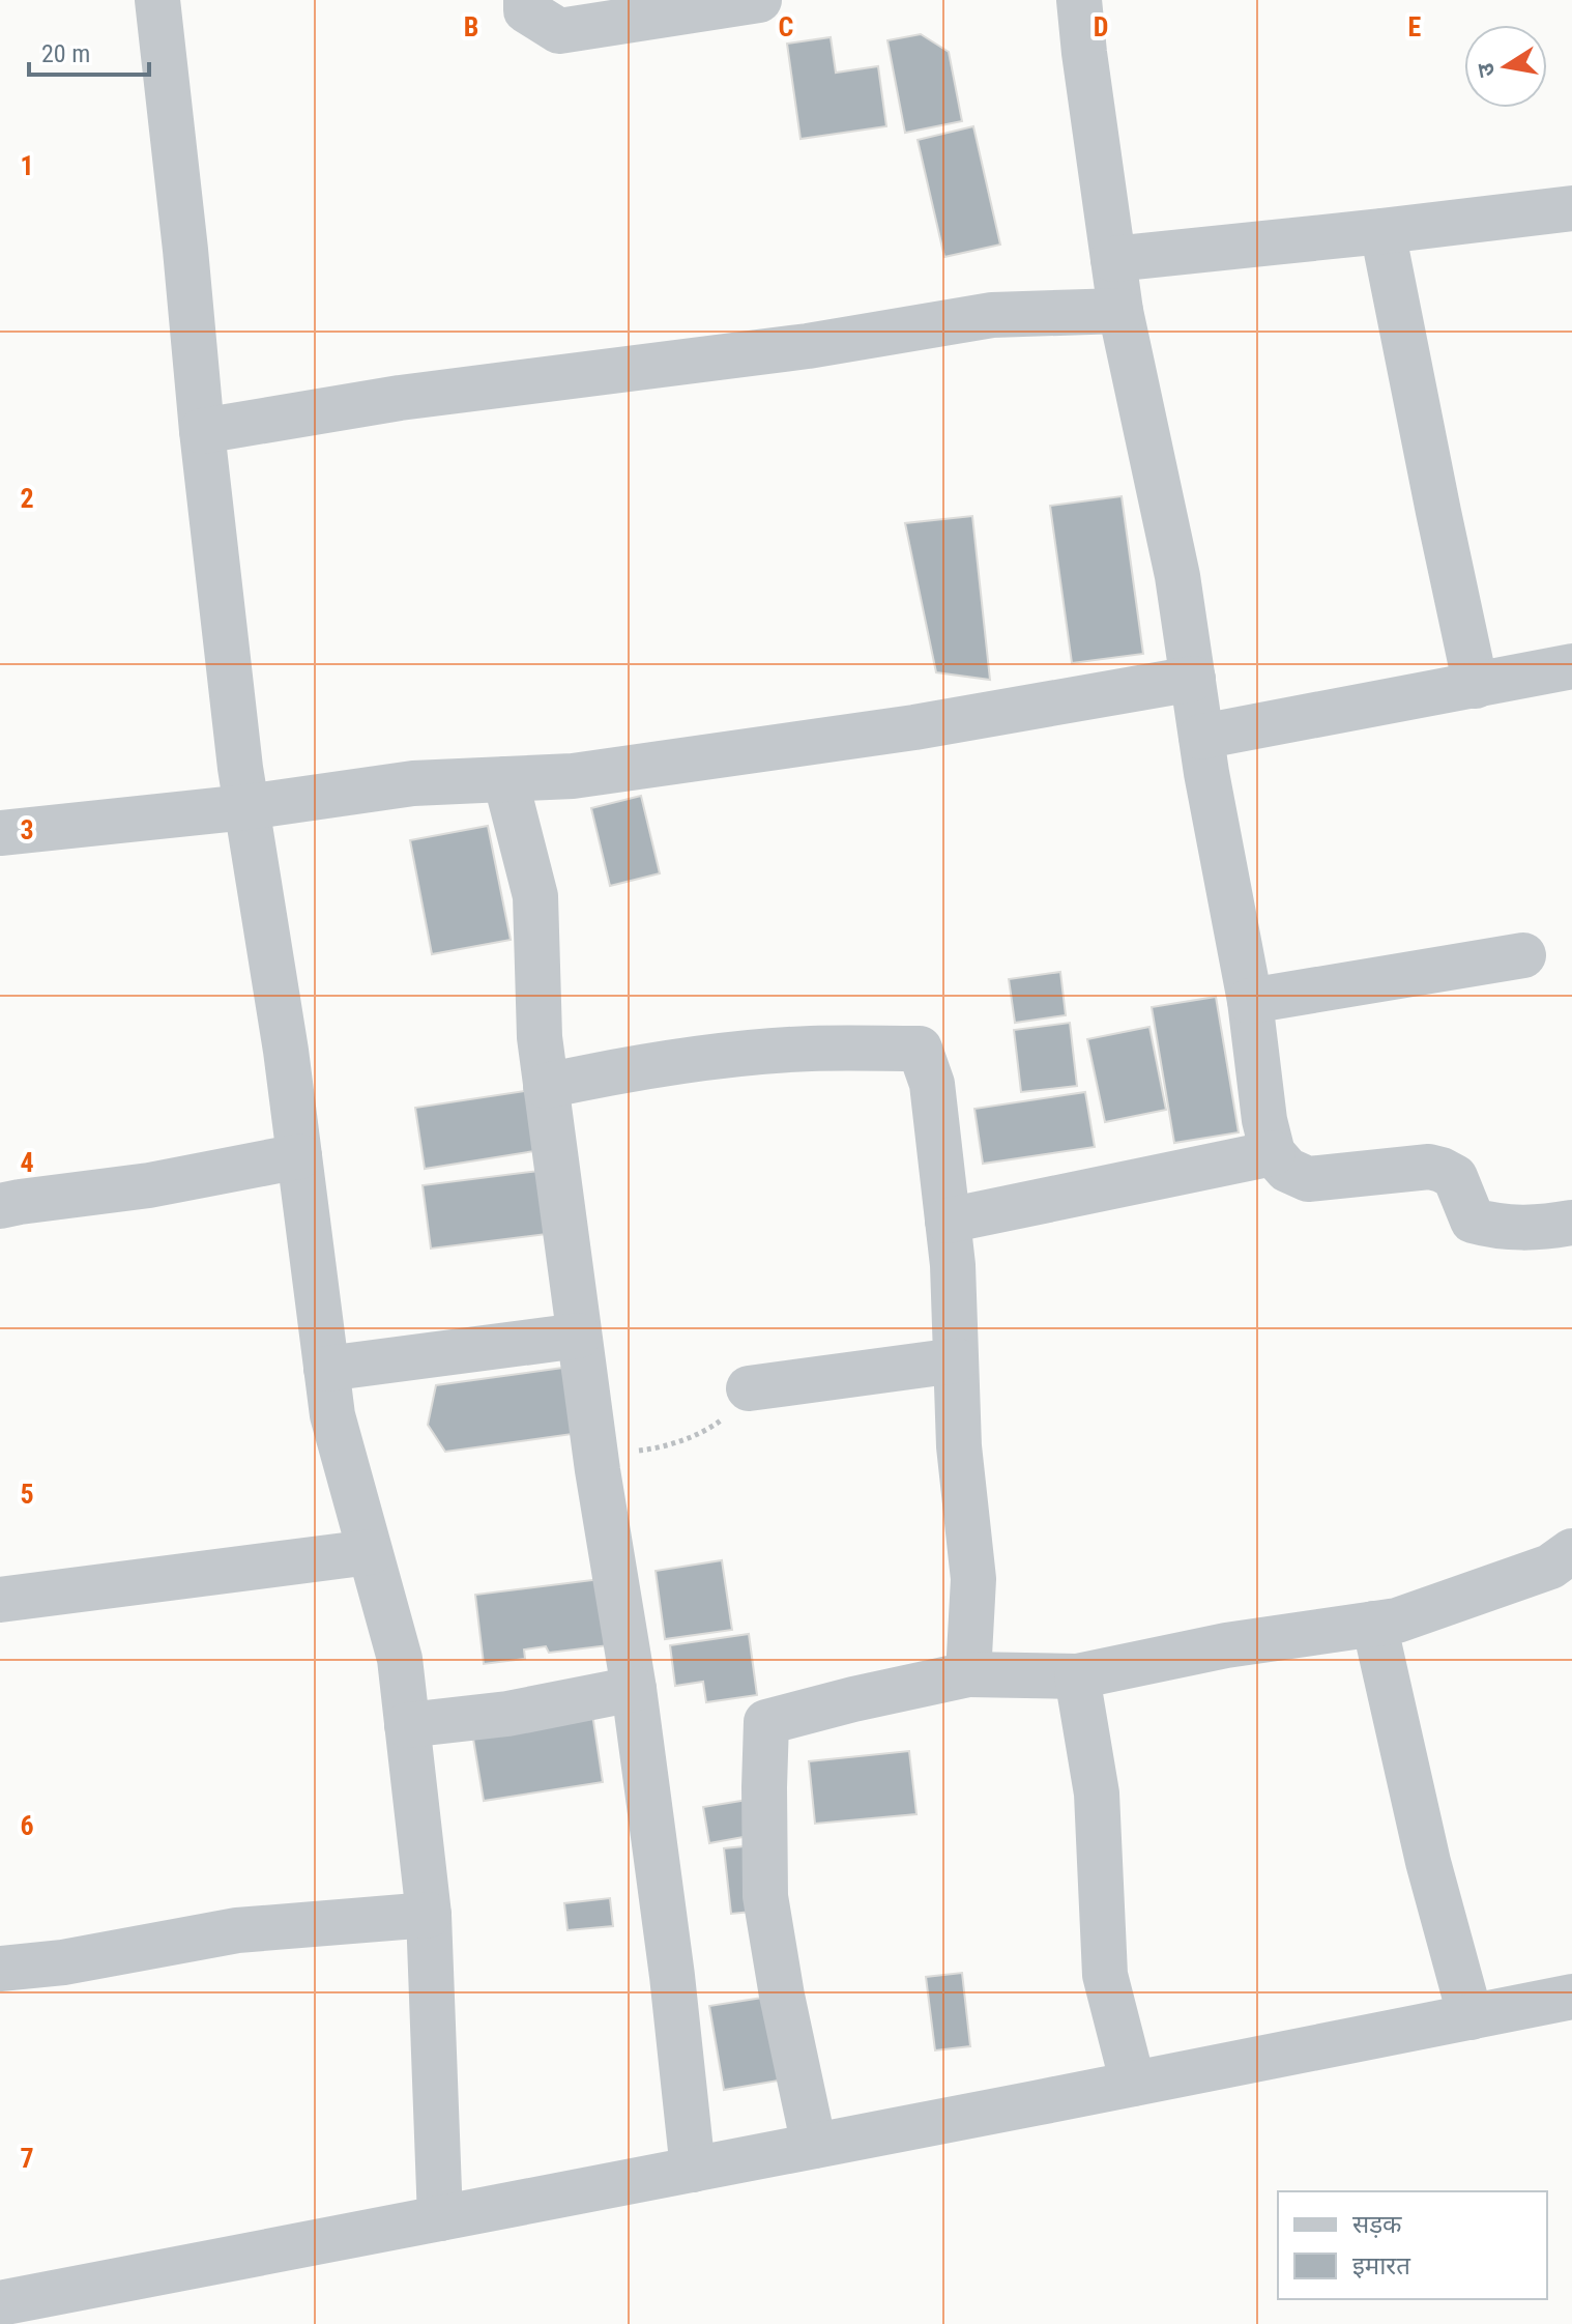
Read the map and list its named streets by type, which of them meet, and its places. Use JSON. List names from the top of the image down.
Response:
{
  "legend": ["सड़क", "इमारत"],
  "scale_bar": "20 m",
  "north": "left",
  "grid": {
    "columns": [
      "B",
      "C",
      "D",
      "E"
    ],
    "rows": [
      "1",
      "2",
      "3",
      "4",
      "5",
      "6",
      "7"
    ]
  }
}
